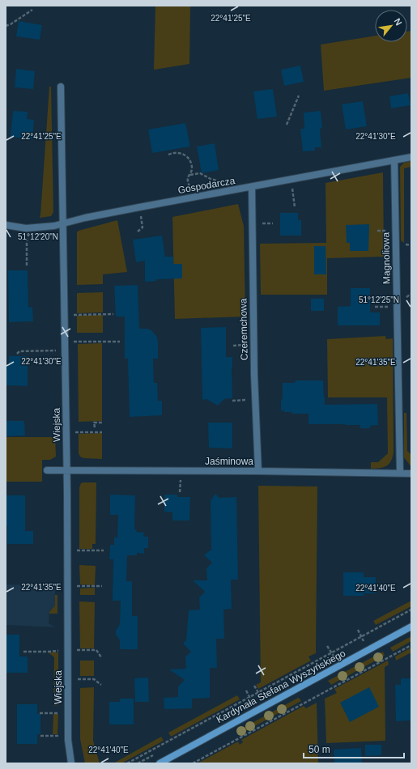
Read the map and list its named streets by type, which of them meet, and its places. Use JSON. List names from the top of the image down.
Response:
{
  "streets": {
    "street": [
      "Gospodarcza",
      "Magnoliowa",
      "Czeremchowa",
      "Wiejska",
      "Jaśminowa",
      "Kardynała Stefana Wyszyńskiego"
    ]
  },
  "crossings": [
    ["Gospodarcza", "Magnoliowa"],
    ["Gospodarcza", "Czeremchowa"],
    ["Gospodarcza", "Wiejska"],
    ["Magnoliowa", "Jaśminowa"],
    ["Czeremchowa", "Jaśminowa"],
    ["Wiejska", "Jaśminowa"]
  ],
  "scale_bar": "50 m",
  "north": "top right",
  "coordinates": [
    "22°41'25\"E",
    "22°41'30\"E",
    "51°12'20\"N",
    "51°12'25\"N",
    "22°41'35\"E",
    "22°41'40\"E"
  ]
}
